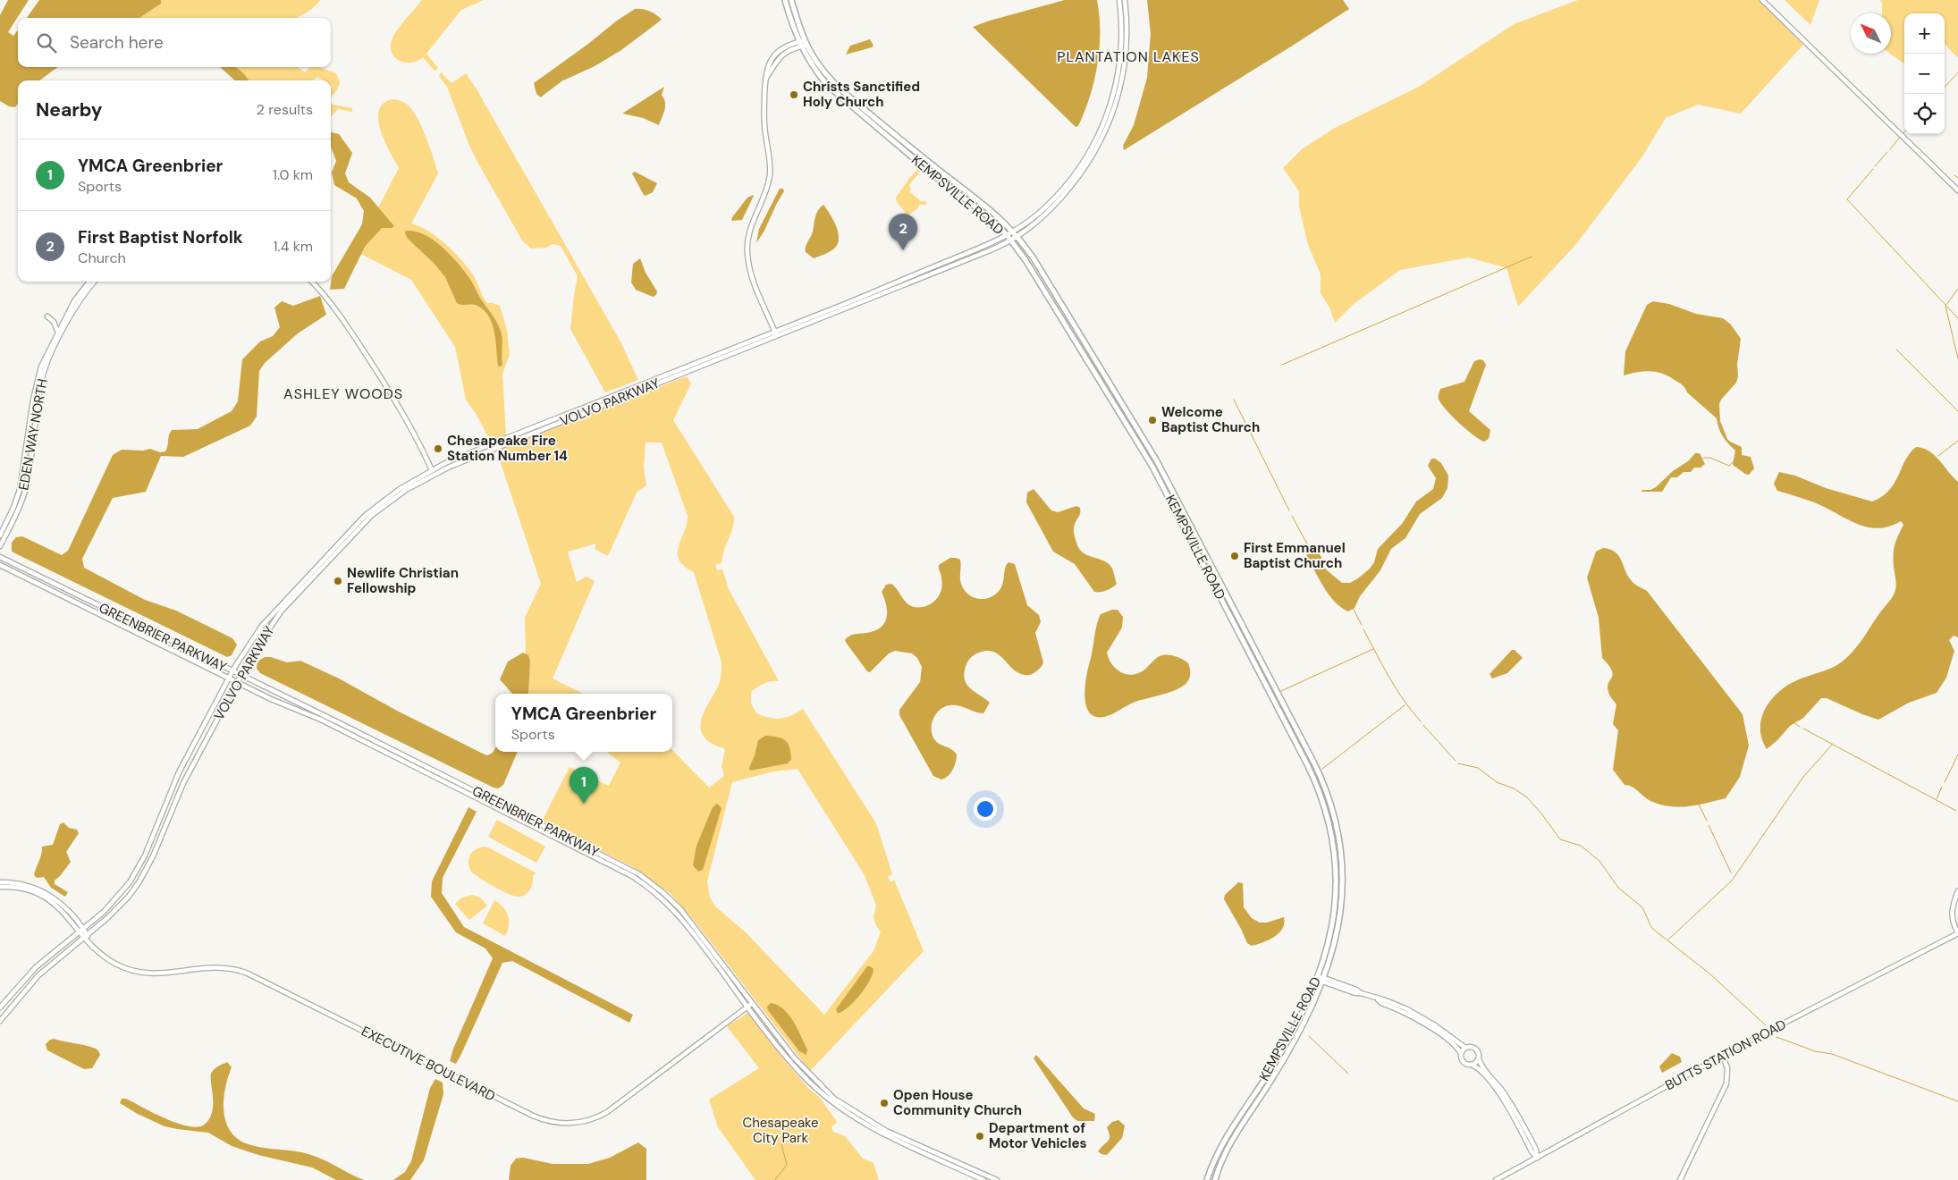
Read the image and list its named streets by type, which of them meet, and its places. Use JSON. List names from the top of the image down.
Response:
{
  "streets": {
    "main road": [
      "KEMPSVILLE ROAD",
      "VOLVO PARKWAY",
      "EDEN WAY NORTH",
      "GREENBRIER PARKWAY",
      "BUTTS STATION ROAD",
      "EXECUTIVE BOULEVARD"
    ]
  },
  "crossings": [
    ["KEMPSVILLE ROAD", "VOLVO PARKWAY"],
    ["VOLVO PARKWAY", "GREENBRIER PARKWAY"],
    ["VOLVO PARKWAY", "EXECUTIVE BOULEVARD"],
    ["GREENBRIER PARKWAY", "EXECUTIVE BOULEVARD"]
  ],
  "districts": ["PLANTATION LAKES", "ASHLEY WOODS"],
  "parks": ["Chesapeake City Park"],
  "places": [
    "Christs Sanctified Holy Church",
    "Welcome Baptist Church",
    "Chesapeake Fire Station Number 14",
    "First Emmanuel Baptist Church",
    "Newlife Christian Fellowship",
    "Open House Community Church",
    "Department of Motor Vehicles"
  ],
  "north": "top left",
  "page": {
    "map_buttons": ["+", "−"],
    "search": "Search here",
    "heading": ["Nearby", "2 results"],
    "list": [
      {
        "mark": "1",
        "name": "YMCA Greenbrier",
        "note": "Sports",
        "value": "1.0 km"
      },
      {
        "mark": "2",
        "name": "First Baptist Norfolk",
        "note": "Church",
        "value": "1.4 km"
      }
    ],
    "pins": ["2", "1"],
    "popup": ["YMCA Greenbrier", "Sports"]
  }
}
